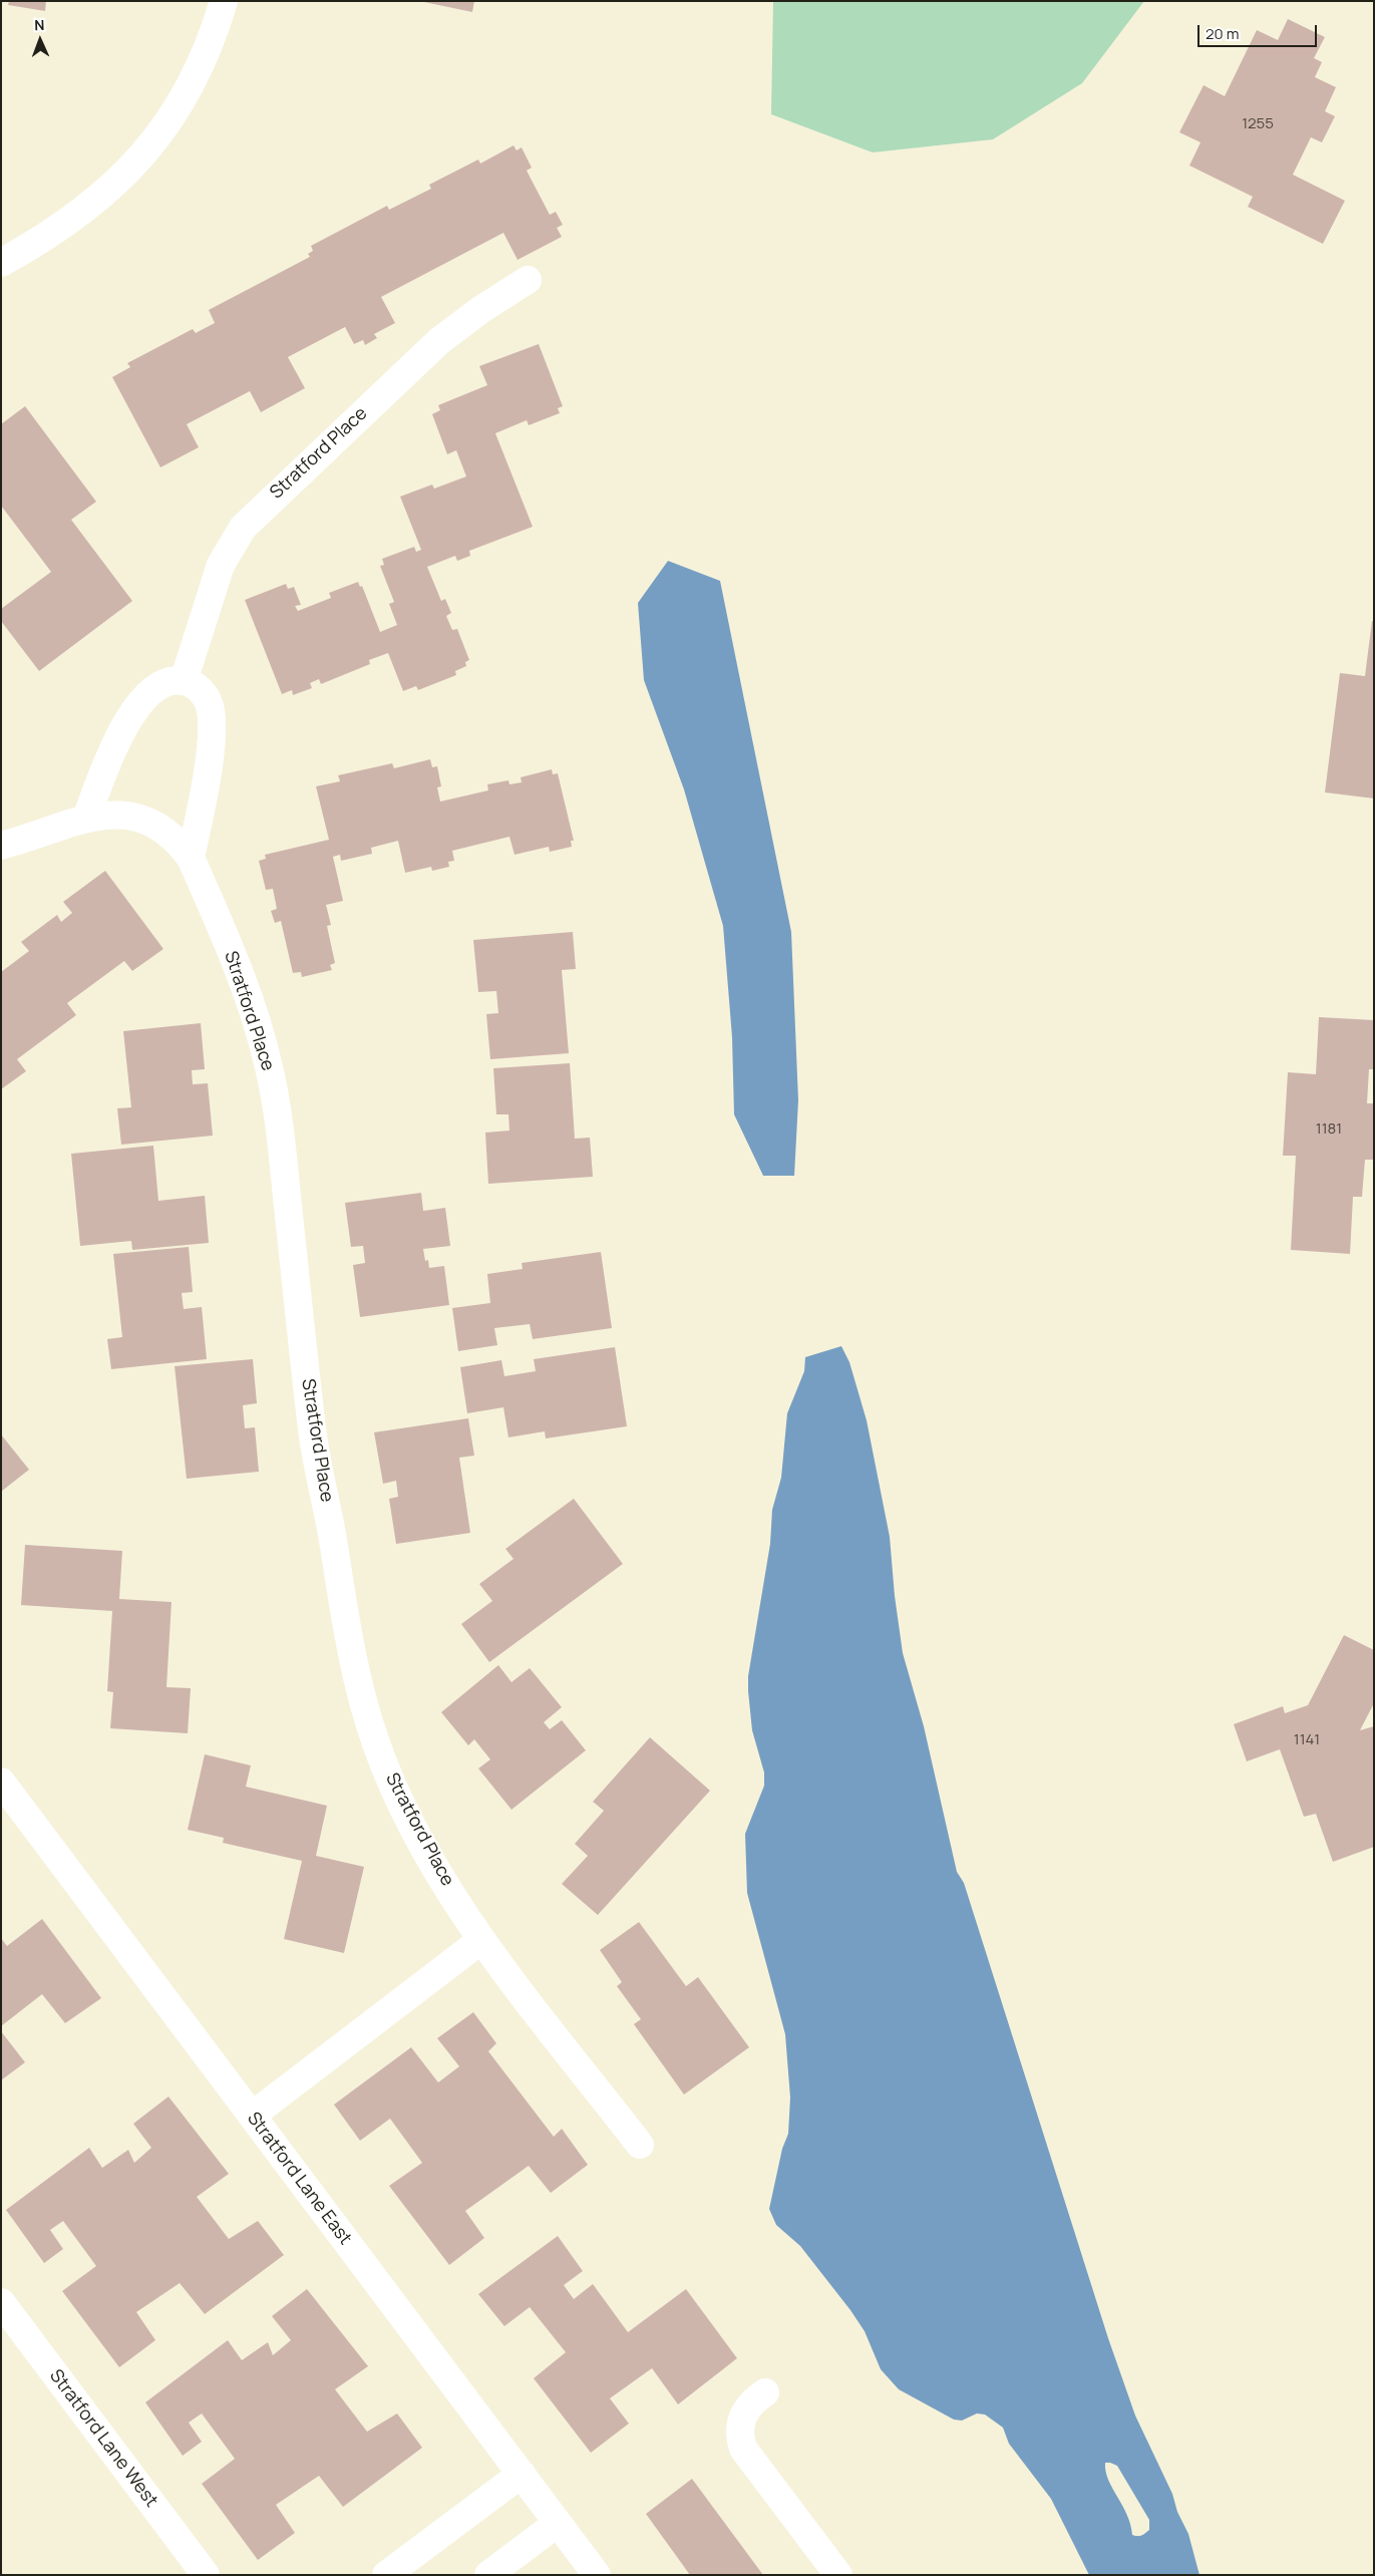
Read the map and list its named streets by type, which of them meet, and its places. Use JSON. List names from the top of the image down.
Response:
{
  "streets": {
    "street": ["Stratford Place", "Stratford Lane East", "Stratford Lane West"]
  },
  "house_numbers": ["1255", "1181", "1141"],
  "scale_bar": "20 m",
  "north": "top"
}
